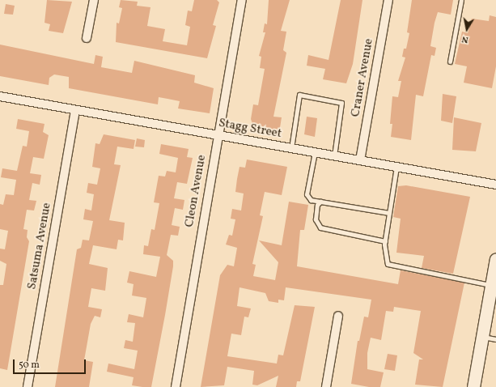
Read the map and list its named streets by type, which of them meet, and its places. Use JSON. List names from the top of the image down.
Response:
{
  "streets": {
    "street": [
      "Craner Avenue",
      "Stagg Street",
      "Cleon Avenue",
      "Satsuma Avenue"
    ]
  },
  "crossings": [
    ["Craner Avenue", "Stagg Street"],
    ["Stagg Street", "Cleon Avenue"],
    ["Stagg Street", "Satsuma Avenue"]
  ],
  "scale_bar": "50 m",
  "north": "bottom"
}
